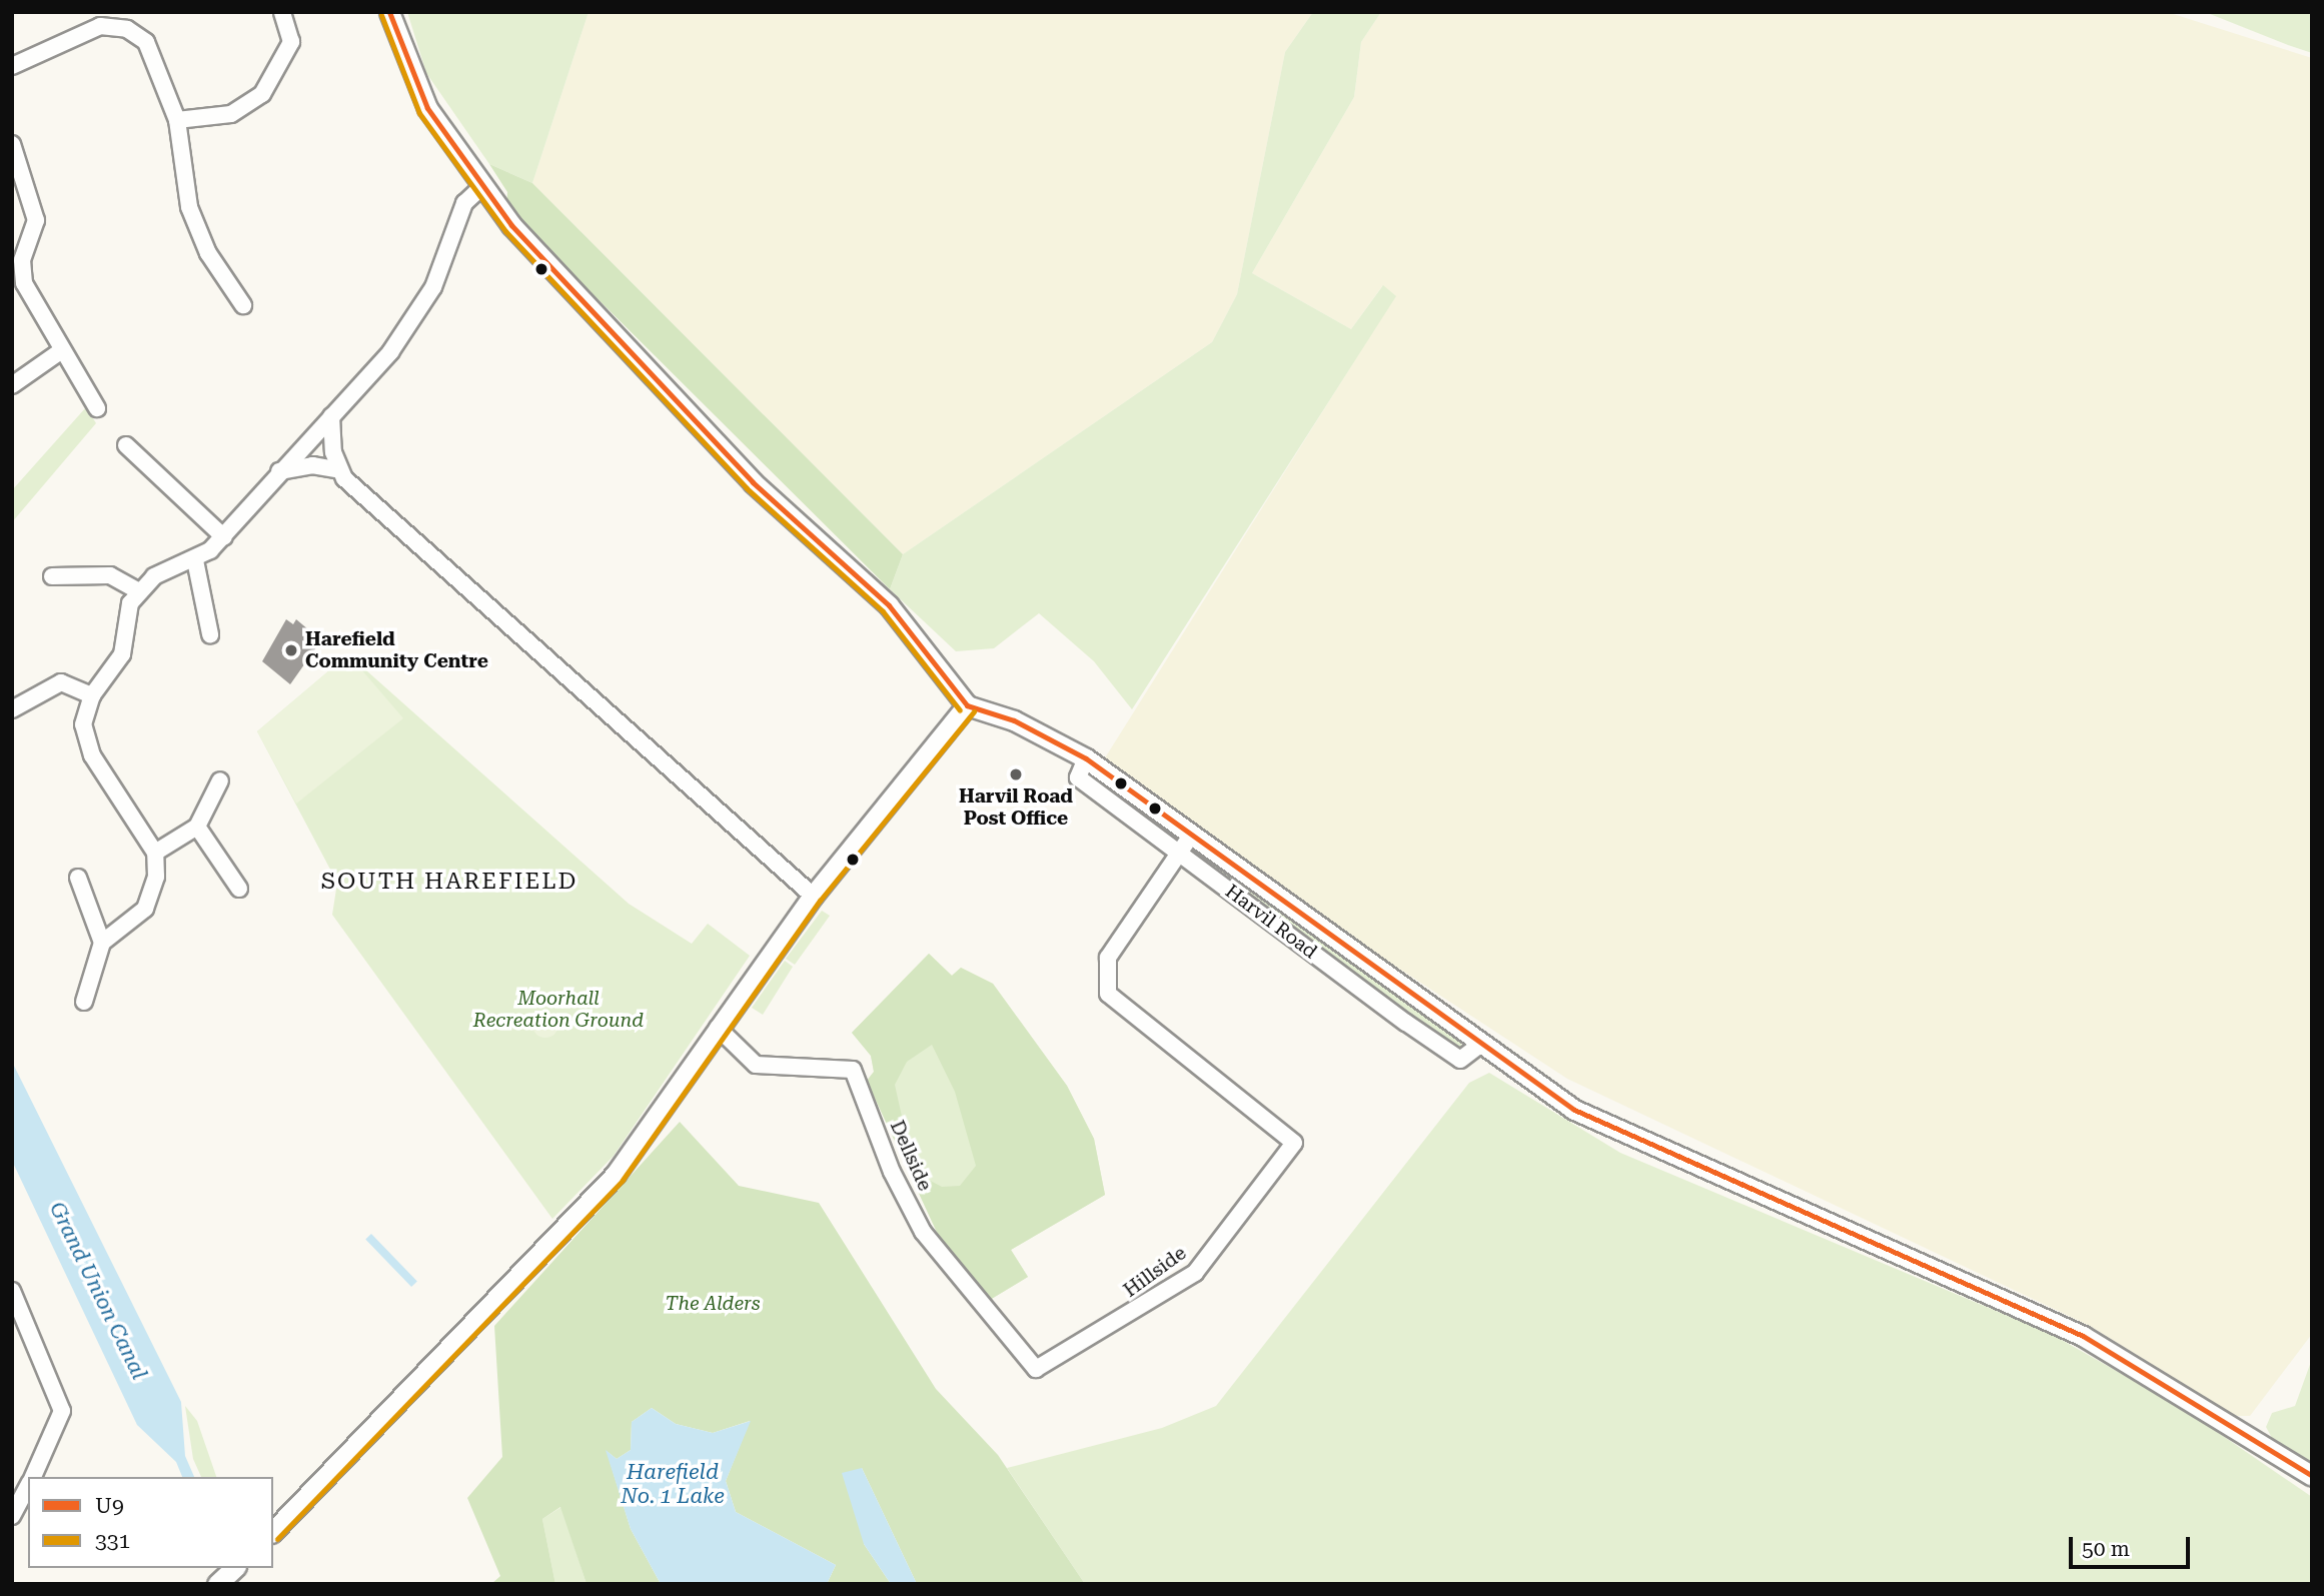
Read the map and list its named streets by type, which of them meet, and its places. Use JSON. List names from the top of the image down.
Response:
{
  "streets": {
    "street": ["Harvil Road", "Dellside", "Hillside"]
  },
  "crossings": [
    ["Harvil Road", "Hillside"],
    ["Dellside", "Hillside"]
  ],
  "districts": ["SOUTH HAREFIELD"],
  "water": ["Grand Union Canal", "Harefield No. 1 Lake"],
  "parks": ["Moorhall Recreation Ground", "The Alders"],
  "places": ["Harefield Community Centre", "Harvil Road Post Office"],
  "lines": ["transit line U9", "transit line 331"],
  "legend": ["U9", "331"],
  "scale_bar": "50 m"
}
